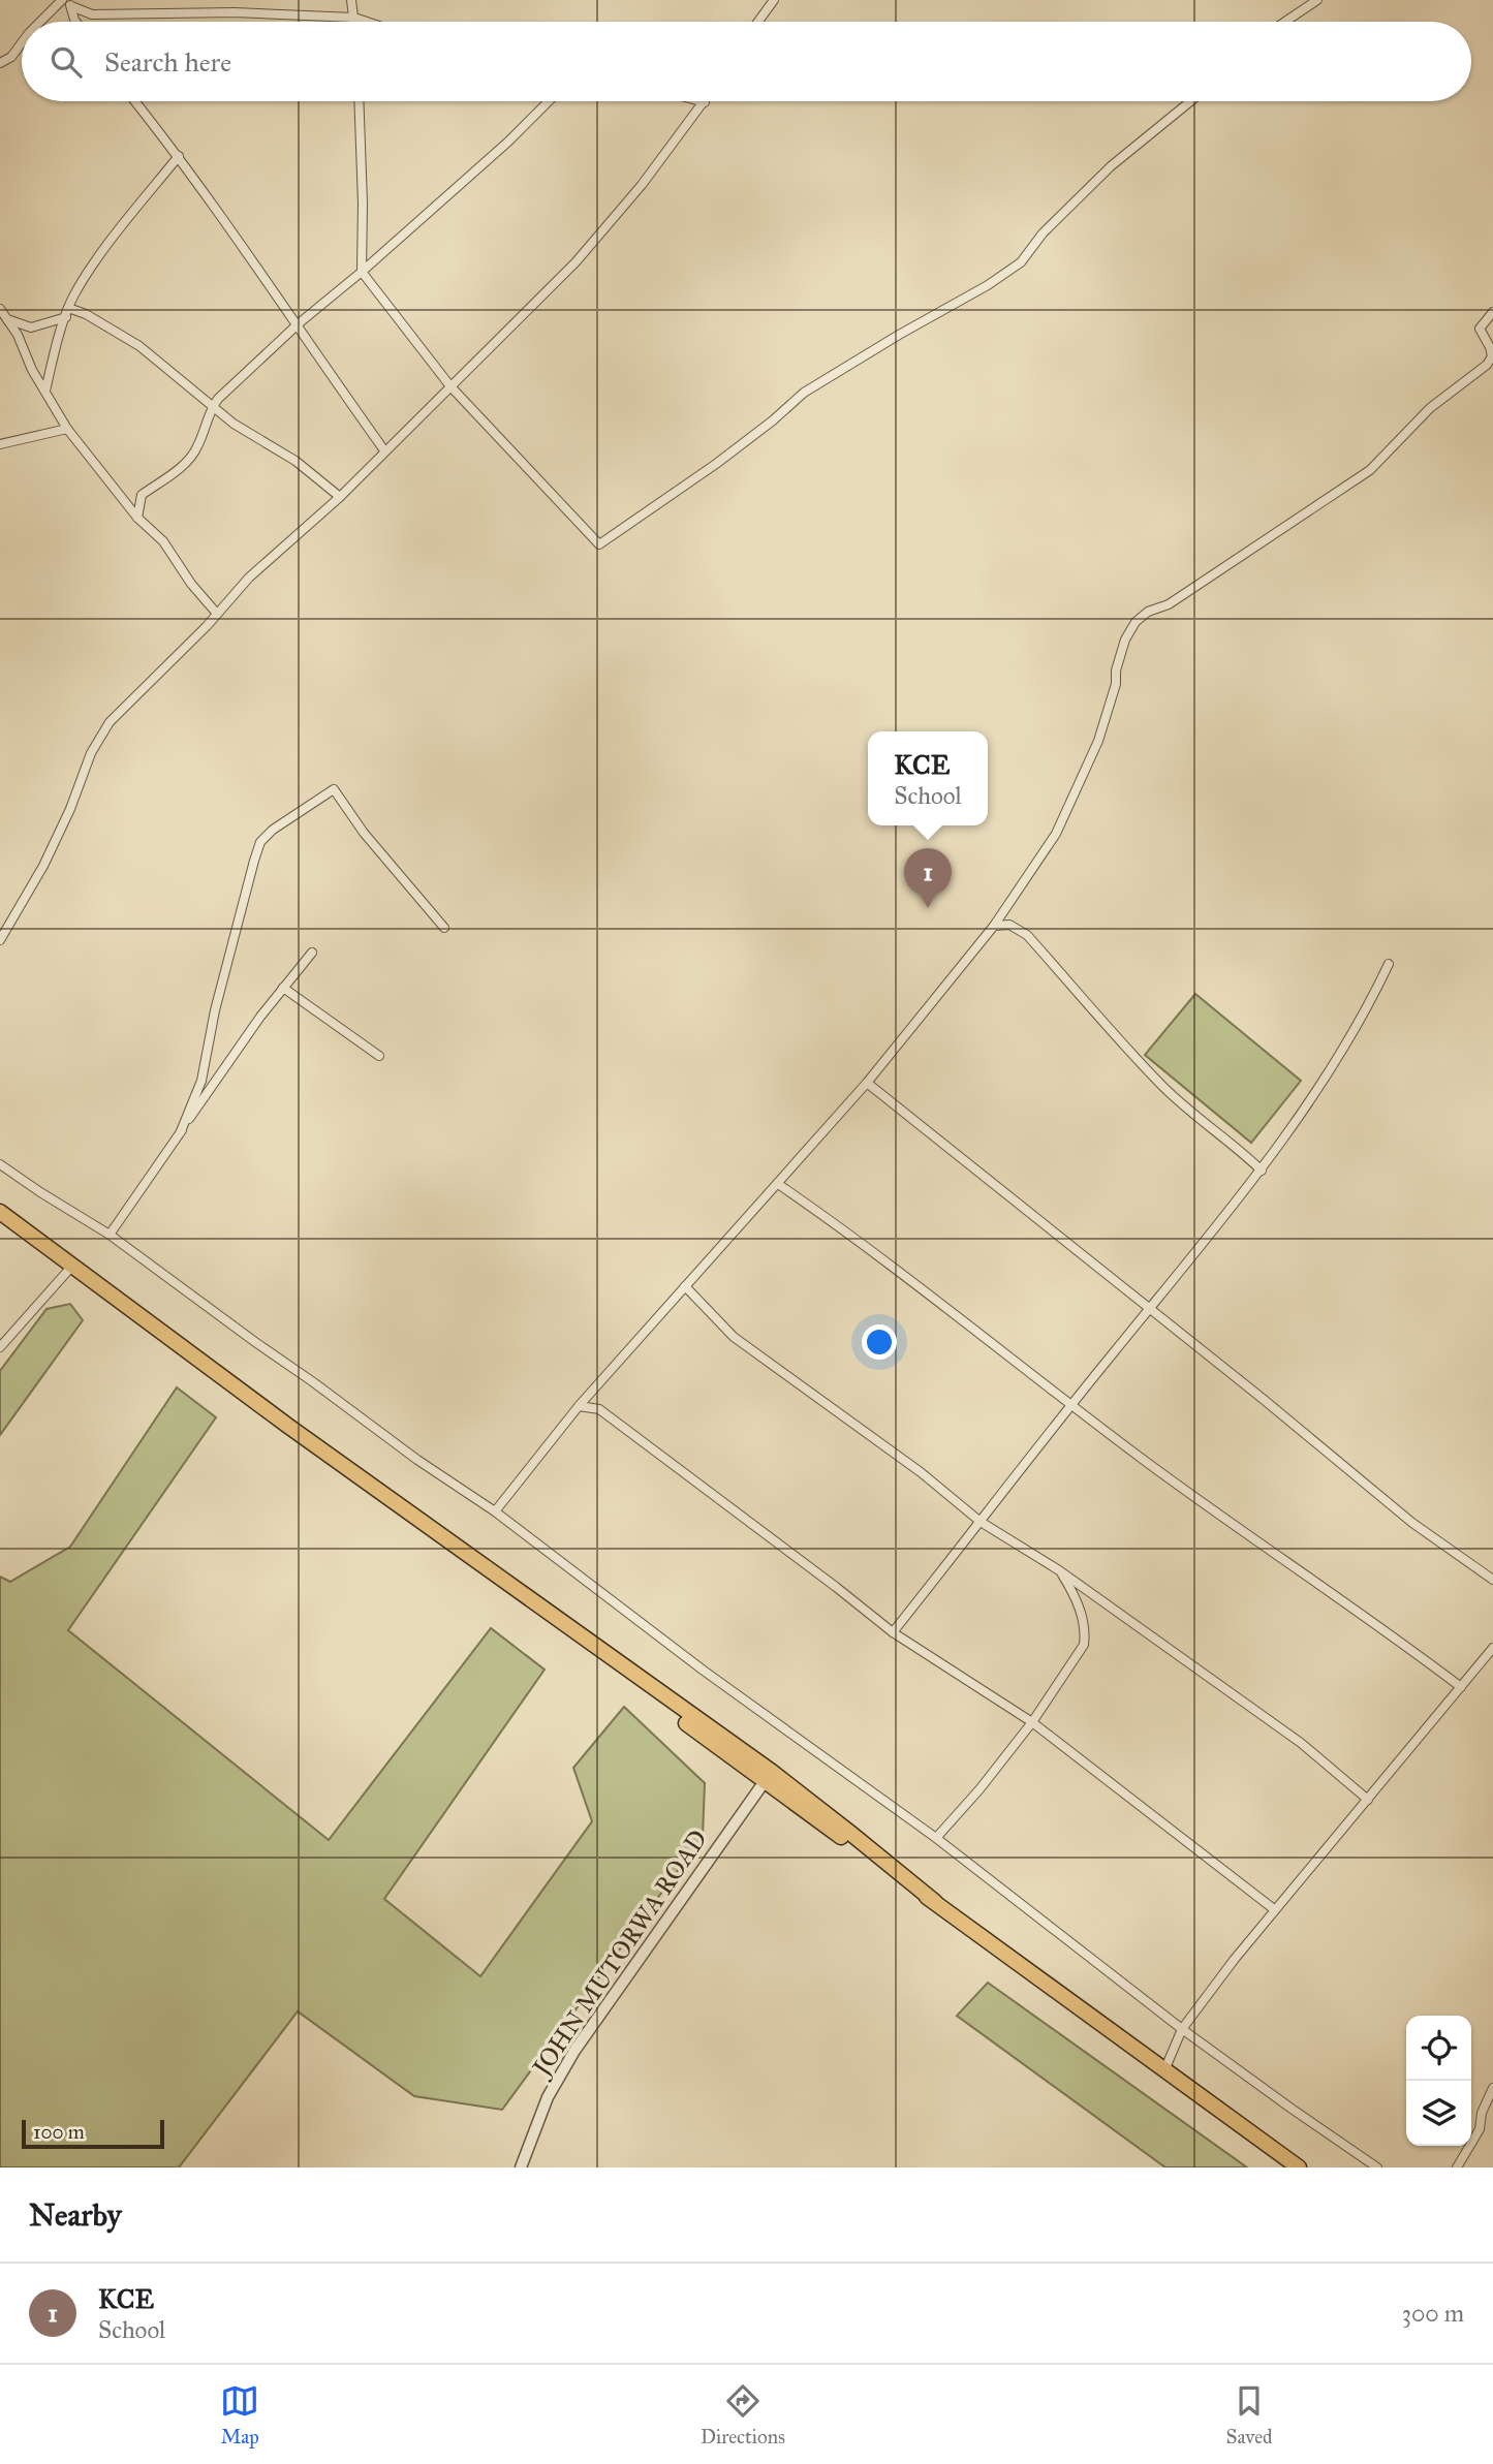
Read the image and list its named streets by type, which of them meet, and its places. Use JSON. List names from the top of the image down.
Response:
{
  "streets": {
    "street": ["JOHN MUTORWA ROAD"]
  },
  "scale_bar": "100 m",
  "page": {
    "search": "Search here",
    "popup": ["KCE", "School"],
    "pins": "1",
    "scale": "100 m",
    "heading": "Nearby",
    "list": [
      {
        "mark": "1",
        "name": "KCE",
        "note": "School",
        "value": "300 m"
      }
    ],
    "nav": ["Map", "Directions", "Saved"]
  }
}
